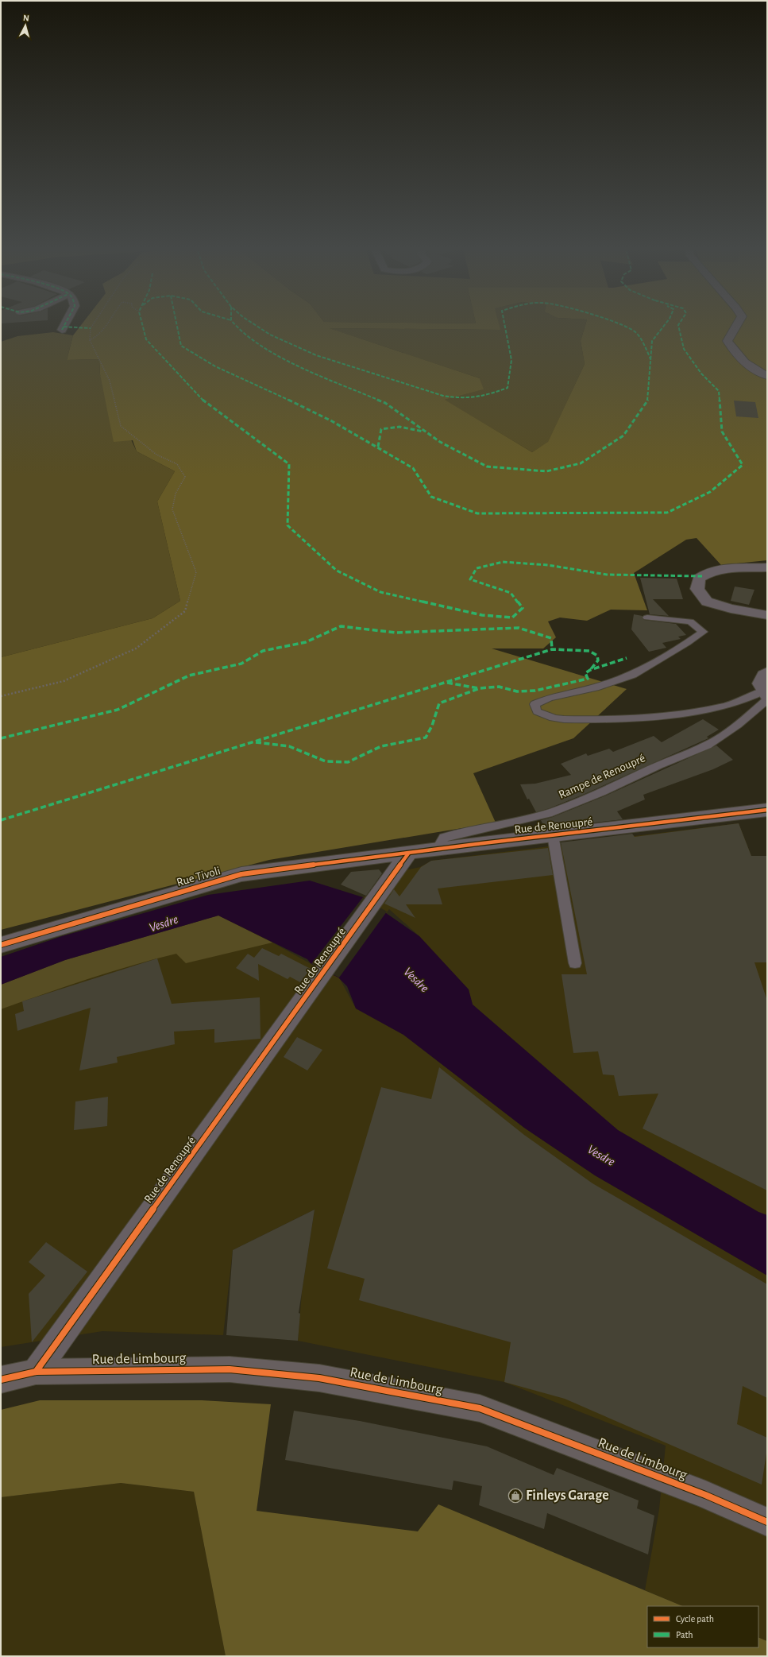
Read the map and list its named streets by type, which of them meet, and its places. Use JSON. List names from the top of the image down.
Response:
{
  "streets": {
    "main road": ["Rue de Limbourg"],
    "street": ["Rue de Renoupré", "Rue Tivoli"],
    "lane": ["Rampe de Renoupré"]
  },
  "crossings": [
    ["Rampe de Renoupré", "Rue de Renoupré"],
    ["Rue de Renoupré", "Rue Tivoli"],
    ["Rue de Renoupré", "Rue de Limbourg"]
  ],
  "water": ["Vesdre"],
  "places": {
    "shop": ["Finleys Garage"]
  },
  "legend": ["Cycle path", "Path"],
  "north": "top"
}
